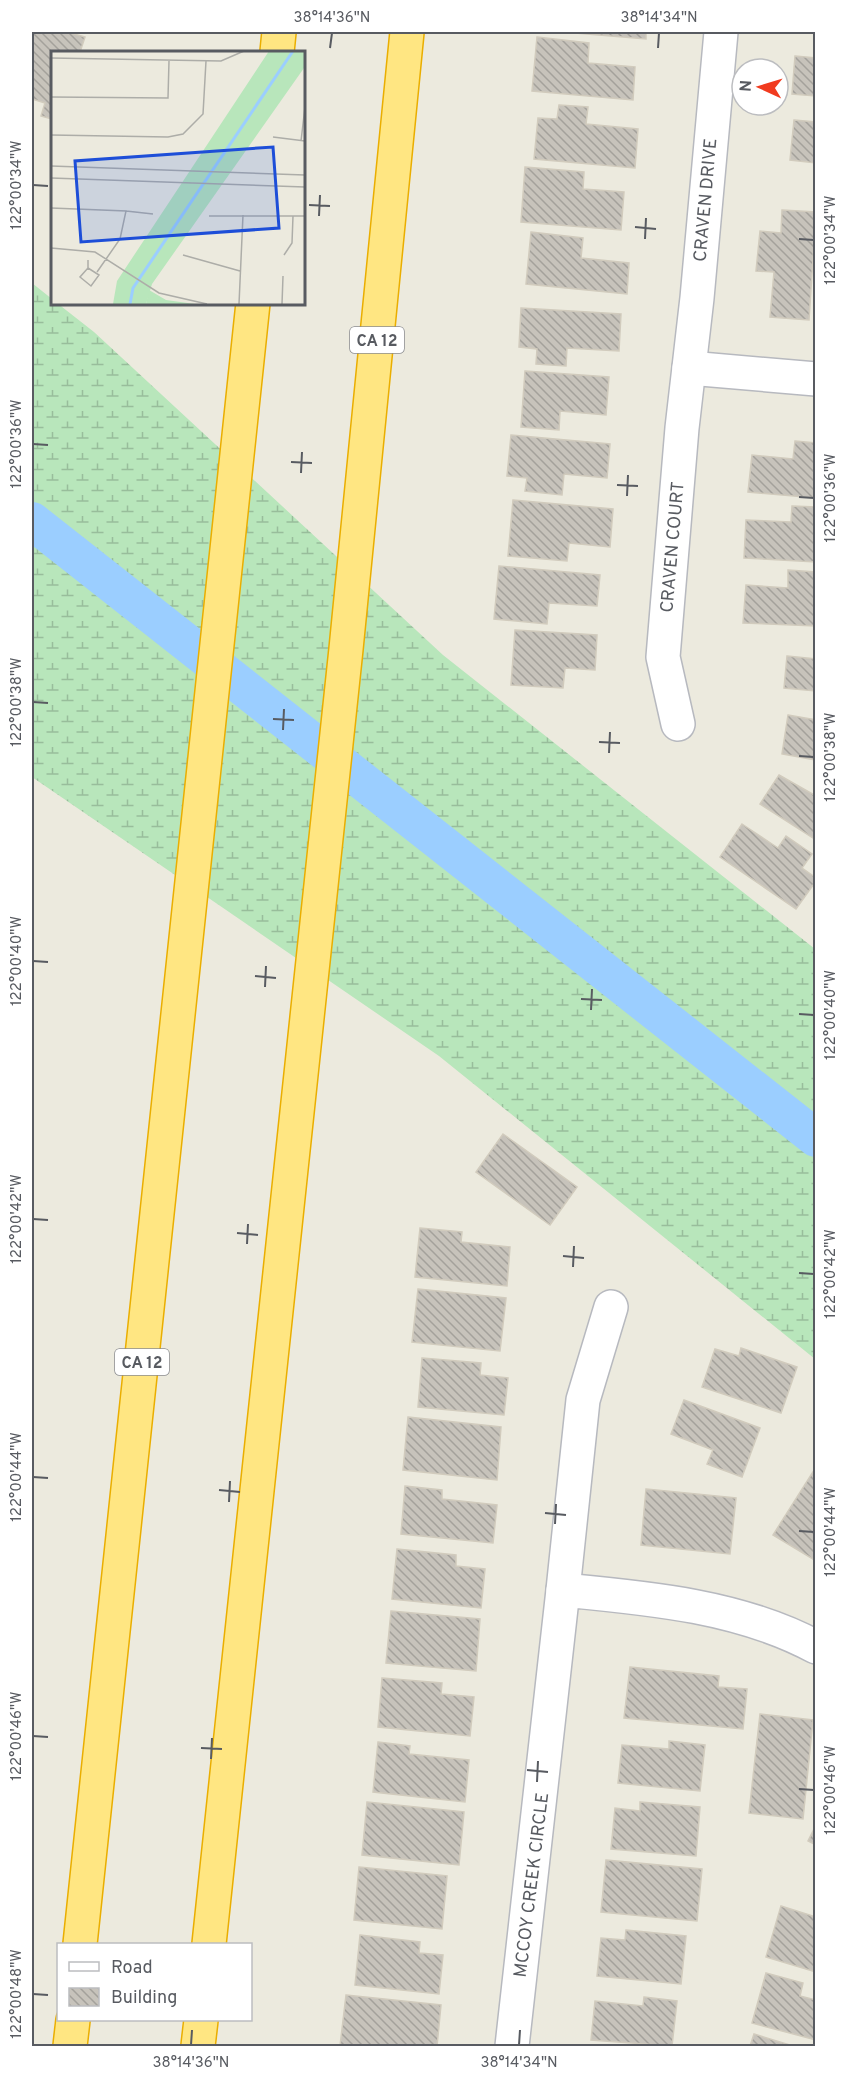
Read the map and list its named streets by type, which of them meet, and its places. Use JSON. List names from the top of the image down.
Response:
{
  "streets": {
    "highway": ["CA 12"],
    "street": ["CRAVEN DRIVE", "CRAVEN COURT", "MCCOY CREEK CIRCLE"]
  },
  "crossings": [
    ["CRAVEN DRIVE", "CRAVEN COURT"]
  ],
  "legend": ["Road", "Building"],
  "north": "left",
  "coordinates": [
    "38°14'36\"N",
    "38°14'34\"N",
    "122°00'34\"W",
    "122°00'36\"W",
    "122°00'38\"W",
    "122°00'40\"W",
    "122°00'42\"W",
    "122°00'44\"W",
    "122°00'46\"W",
    "122°00'48\"W"
  ]
}
